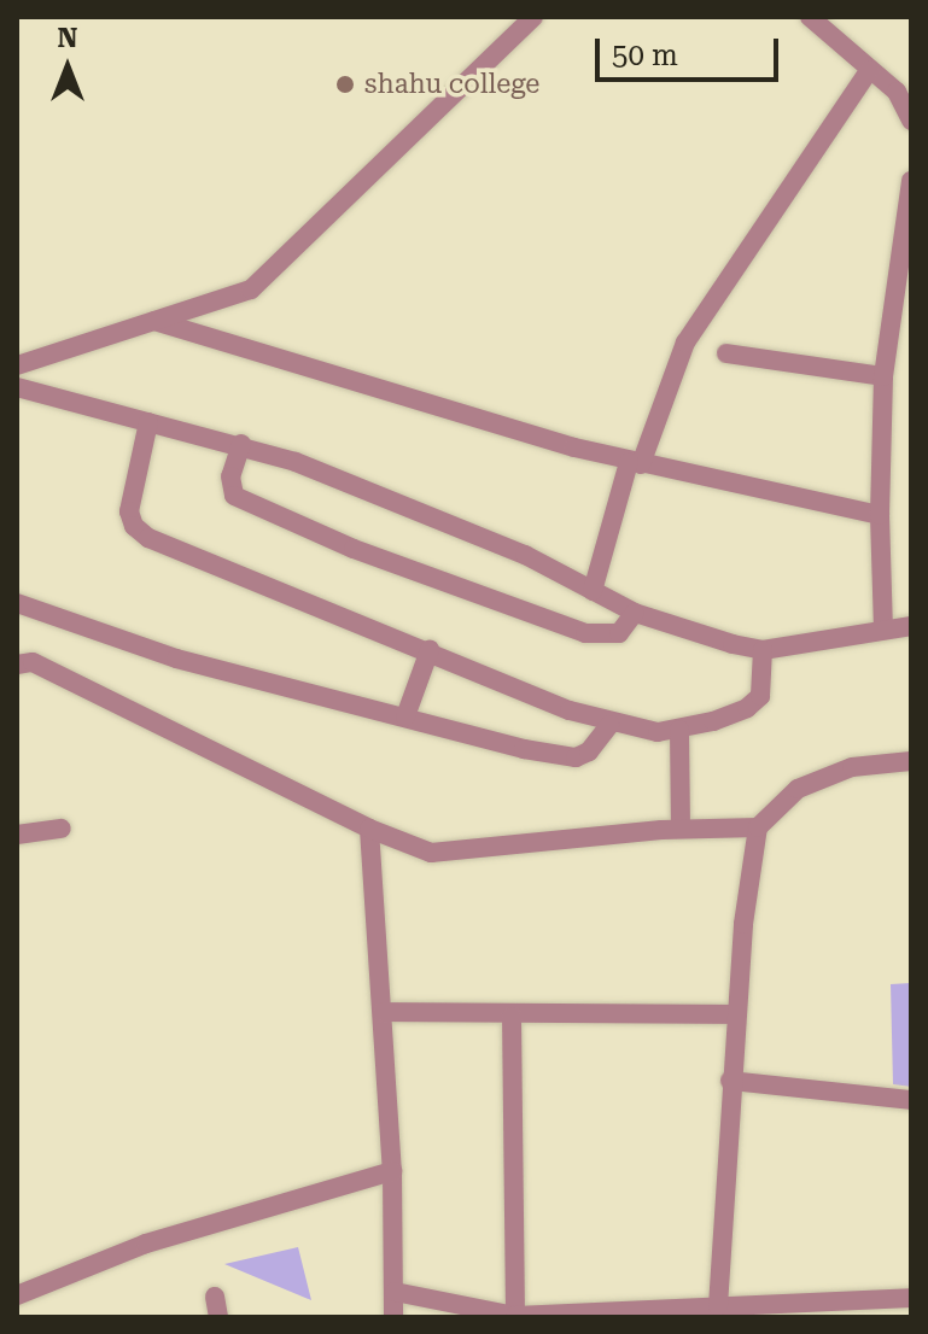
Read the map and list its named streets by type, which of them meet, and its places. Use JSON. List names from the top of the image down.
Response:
{
  "places": ["shahu college"],
  "scale_bar": "50 m",
  "north": "top"
}
